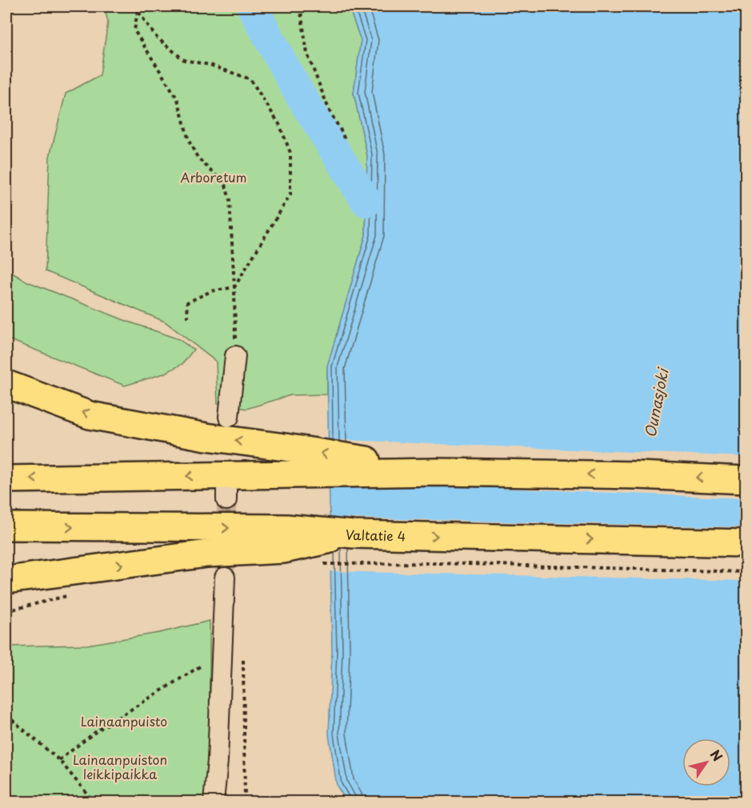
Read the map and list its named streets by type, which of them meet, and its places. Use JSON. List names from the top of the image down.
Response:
{
  "streets": {
    "highway": ["Valtatie 4"]
  },
  "water": ["Ounasjoki"],
  "parks": ["Arboretum", "Lainaanpuisto", "Lainaanpuiston leikkipaikka"],
  "north": "top right"
}
